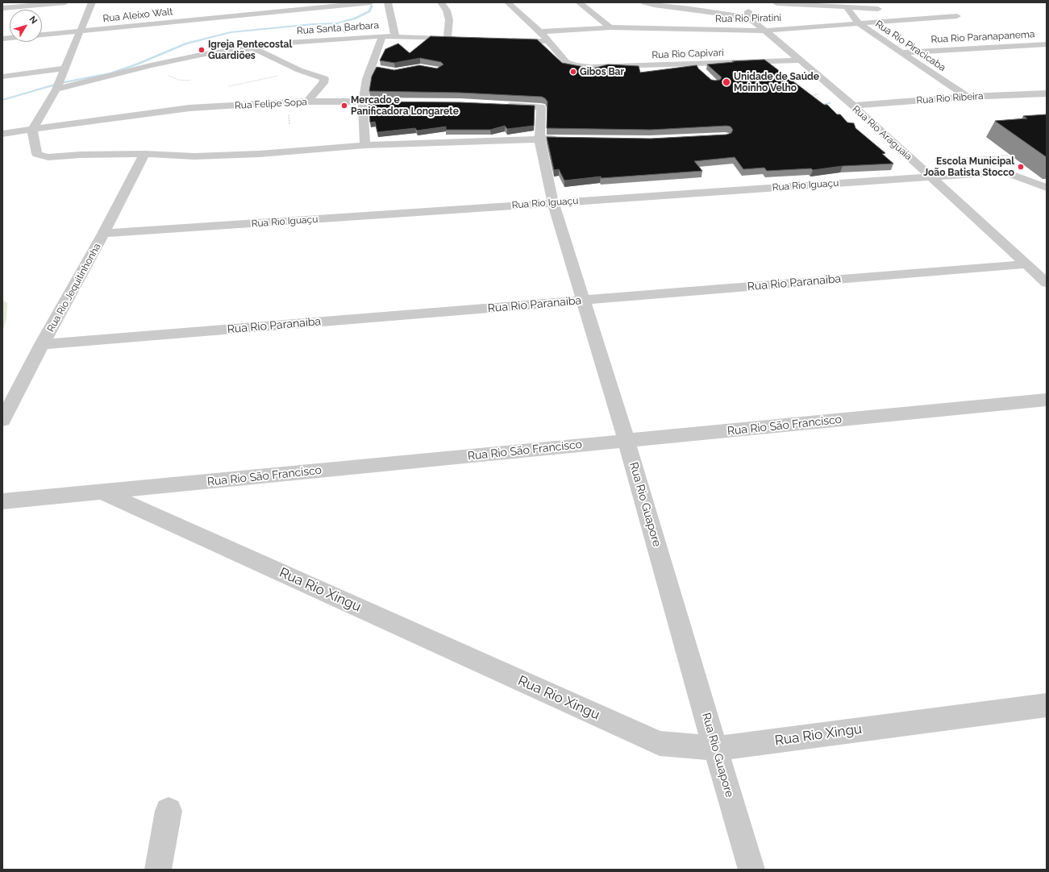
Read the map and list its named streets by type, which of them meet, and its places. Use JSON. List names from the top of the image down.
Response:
{
  "streets": {
    "street": [
      "Rua Aleixo Walt",
      "Rua Rio Piratini",
      "Rua Santa Barbara",
      "Rua Rio Paranapanema",
      "Rua Rio Piracicaba",
      "Rua Rio Capivari",
      "Rua Rio Ribeira",
      "Rua Felipe Sopa",
      "Rua Rio Araguaia",
      "Rua Rio Iguaçu",
      "Rua Rio Paranaiba",
      "Rua Rio Jequitinhonha",
      "Rua Rio São Francisco",
      "Rua Rio Guapore",
      "Rua Rio Xingu"
    ]
  },
  "crossings": [
    ["Rua Rio Piratini", "Rua Rio Piracicaba"],
    ["Rua Rio Piratini", "Rua Rio Araguaia"],
    ["Rua Rio Paranapanema", "Rua Rio Piracicaba"],
    ["Rua Rio Piracicaba", "Rua Rio Ribeira"],
    ["Rua Rio Capivari", "Rua Rio Araguaia"],
    ["Rua Rio Ribeira", "Rua Rio Araguaia"],
    ["Rua Rio Araguaia", "Rua Rio Iguaçu"],
    ["Rua Rio Araguaia", "Rua Rio Paranaiba"],
    ["Rua Rio Iguaçu", "Rua Rio Jequitinhonha"],
    ["Rua Rio Iguaçu", "Rua Rio Guapore"],
    ["Rua Rio Paranaiba", "Rua Rio Jequitinhonha"],
    ["Rua Rio Paranaiba", "Rua Rio Guapore"],
    ["Rua Rio São Francisco", "Rua Rio Guapore"],
    ["Rua Rio São Francisco", "Rua Rio Xingu"],
    ["Rua Rio Guapore", "Rua Rio Xingu"]
  ],
  "places": [
    "Igreja Pentecostal Guardiões",
    "Gibos Bar",
    "Unidade de Saúde Moinho Velho",
    "Mercado e Panificadora Longarete",
    "Escola Municipal João Batista Stocco"
  ],
  "north": "top right"
}
